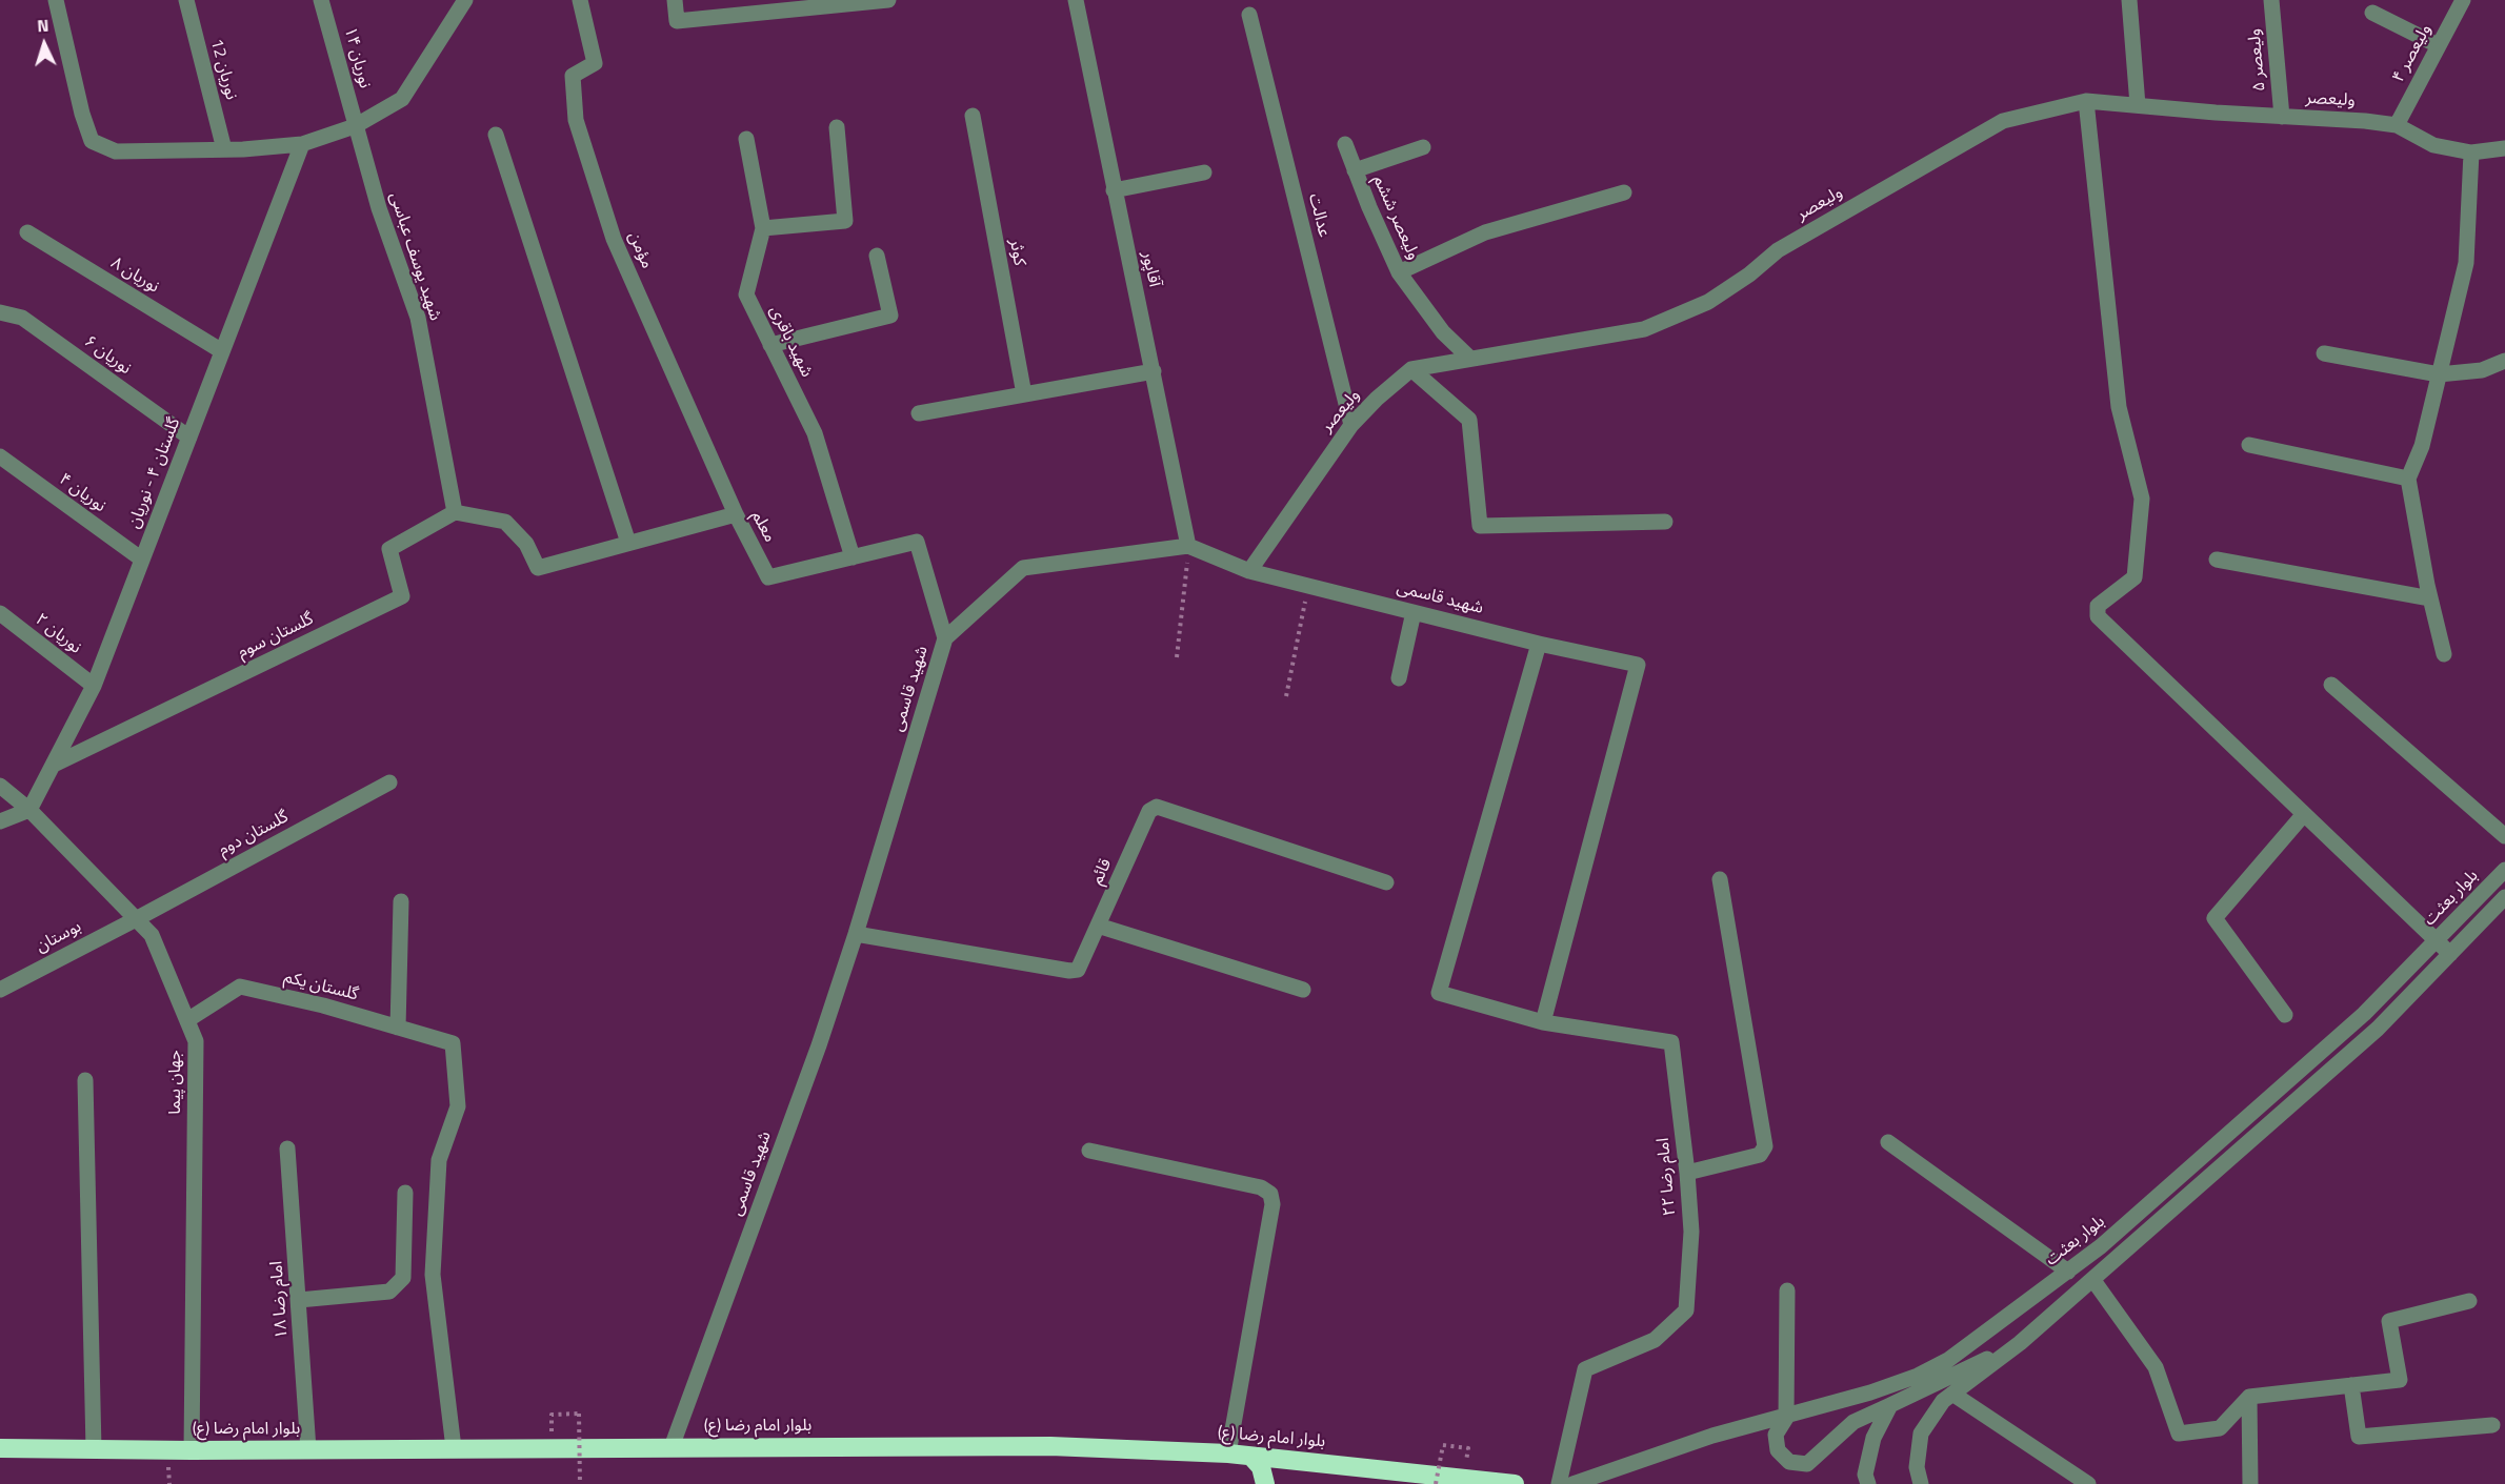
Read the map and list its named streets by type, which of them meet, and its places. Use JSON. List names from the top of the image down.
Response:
{
  "streets": {
    "highway": ["بلوار امام رضا (ع)"],
    "street": [
      "ولیعصر ۴",
      "نوریان ۱۴",
      "ولیعصر ۵",
      "نوریان 12",
      "ولیعصر",
      "عدالت",
      "ولیعصر ششم",
      "مؤمن",
      "کوثر",
      "شهید یوسف عباسی",
      "آقاپور",
      "نوریان ۸",
      "شهید باقری",
      "نوریان ۶",
      "گلستان ۴ - نوریان",
      "نوریان ۴",
      "معلم",
      "شهید قاسمی",
      "نوریان ۲",
      "گلستان سوم",
      "گلستان دوم",
      "قائم",
      "بلوار بعثت",
      "بوستان",
      "گلستان یکم",
      "جهان پیما",
      "امام رضا ۲۲",
      "امام رضا ۱۸"
    ]
  },
  "crossings": [
    ["ولیعصر ۴", "ولیعصر"],
    ["نوریان ۱۴", "شهید یوسف عباسی"],
    ["ولیعصر ۵", "ولیعصر"],
    ["ولیعصر", "عدالت"],
    ["ولیعصر", "ولیعصر ششم"],
    ["ولیعصر", "شهید قاسمی"],
    ["مؤمن", "معلم"],
    ["شهید یوسف عباسی", "معلم"],
    ["شهید یوسف عباسی", "گلستان سوم"],
    ["آقاپور", "شهید قاسمی"],
    ["نوریان ۸", "گلستان ۴ - نوریان"],
    ["شهید باقری", "معلم"],
    ["نوریان ۶", "گلستان ۴ - نوریان"],
    ["گلستان ۴ - نوریان", "نوریان ۴"],
    ["گلستان ۴ - نوریان", "نوریان ۲"],
    ["گلستان ۴ - نوریان", "گلستان سوم"],
    ["گلستان ۴ - نوریان", "جهان پیما"],
    ["معلم", "شهید قاسمی"],
    ["معلم", "گلستان سوم"],
    ["شهید قاسمی", "قائم"],
    ["شهید قاسمی", "امام رضا ۲۲"],
    ["شهید قاسمی", "بلوار امام رضا (ع)"],
    ["گلستان دوم", "بوستان"],
    ["گلستان دوم", "جهان پیما"],
    ["بوستان", "جهان پیما"],
    ["گلستان یکم", "جهان پیما"],
    ["گلستان یکم", "بلوار امام رضا (ع)"],
    ["جهان پیما", "بلوار امام رضا (ع)"],
    ["امام رضا ۱۸", "بلوار امام رضا (ع)"]
  ],
  "north": "top"
}
